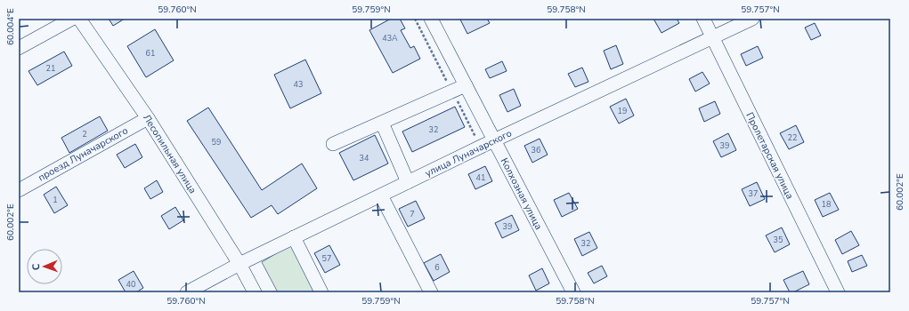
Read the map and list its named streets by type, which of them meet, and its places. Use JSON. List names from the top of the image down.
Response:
{
  "streets": {
    "street": [
      "улица Луначарского",
      "проезд Луначарского",
      "Лесопильная улица",
      "Пролетарская улица",
      "Колхозная улица"
    ]
  },
  "crossings": [
    ["улица Луначарского", "Лесопильная улица"],
    ["улица Луначарского", "Пролетарская улица"],
    ["улица Луначарского", "Колхозная улица"],
    ["проезд Луначарского", "Лесопильная улица"]
  ],
  "house_numbers": [
    "43А",
    "61",
    "21",
    "43",
    "19",
    "32",
    "2",
    "22",
    "59",
    "39",
    "36",
    "34",
    "41",
    "37",
    "1",
    "18",
    "7",
    "39",
    "35",
    "32",
    "57",
    "6",
    "40"
  ],
  "north": "left",
  "coordinates": [
    "59.760°N",
    "59.759°N",
    "59.758°N",
    "59.757°N",
    "60.004°E",
    "60.002°E"
  ]
}
